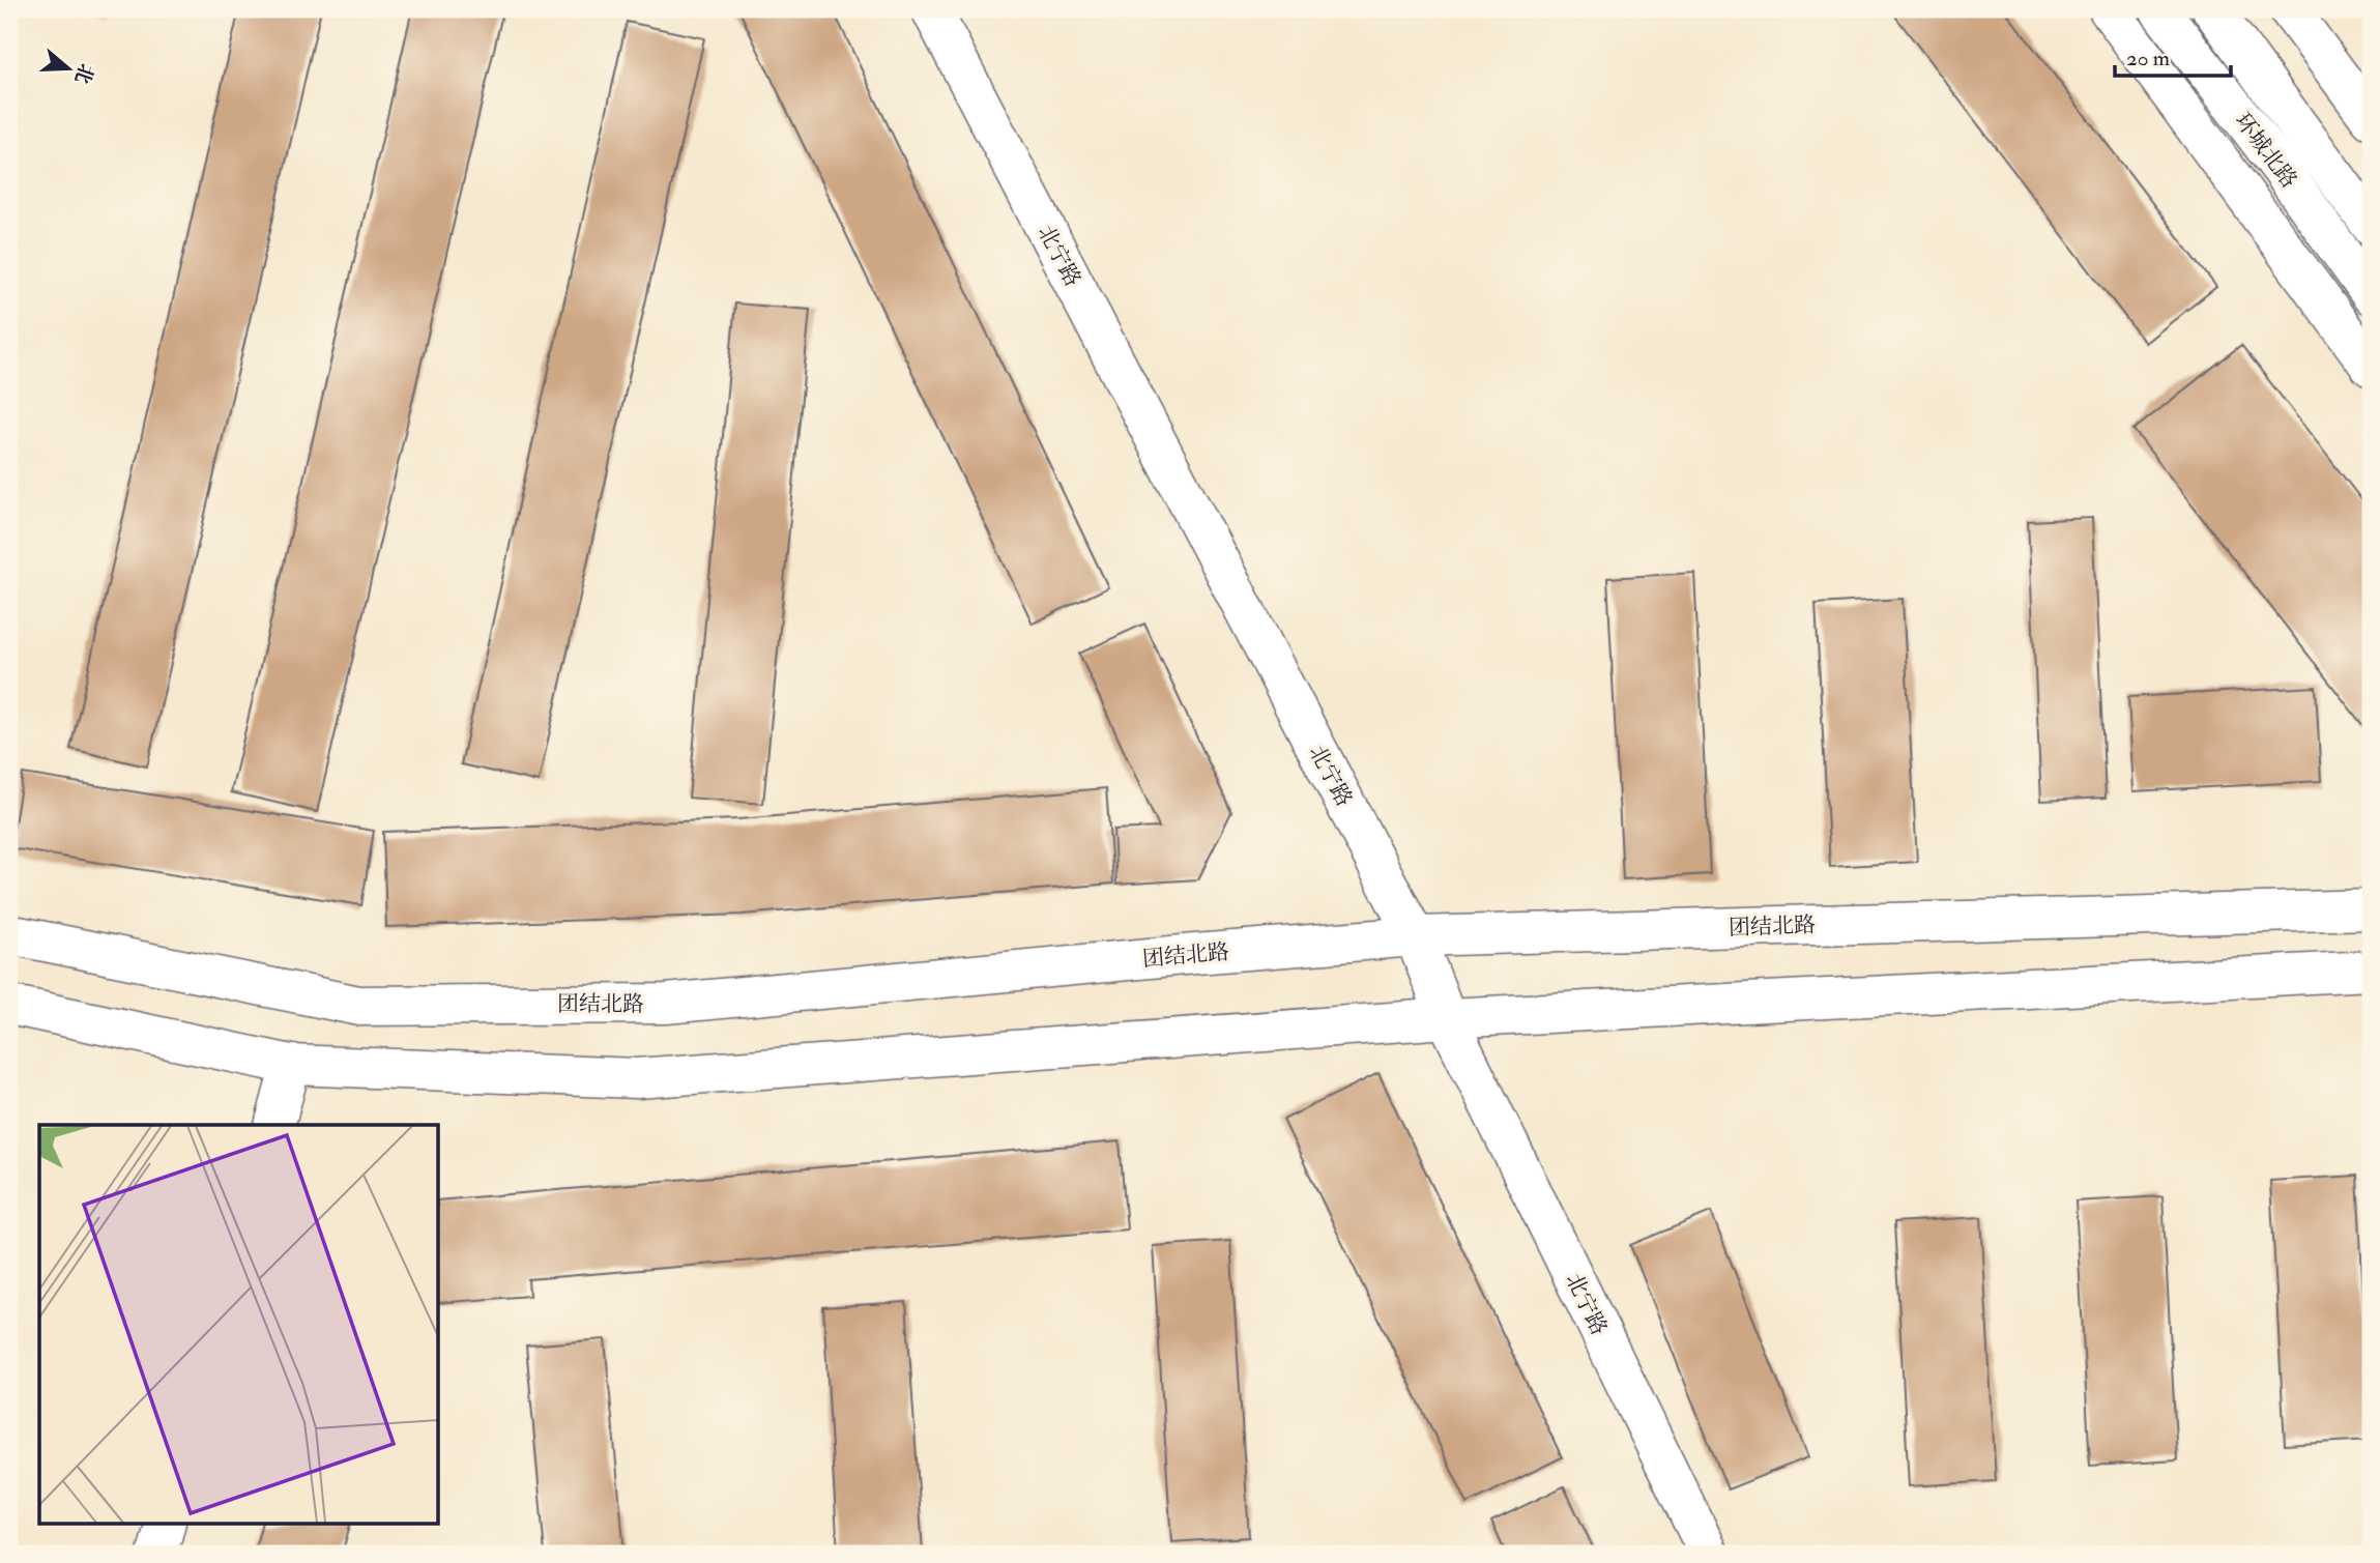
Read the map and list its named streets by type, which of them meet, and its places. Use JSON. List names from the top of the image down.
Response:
{
  "streets": {
    "main road": ["环城北路", "北宁路", "团结北路"]
  },
  "crossings": [
    ["北宁路", "团结北路"]
  ],
  "scale_bar": "20 m",
  "north": "right"
}
